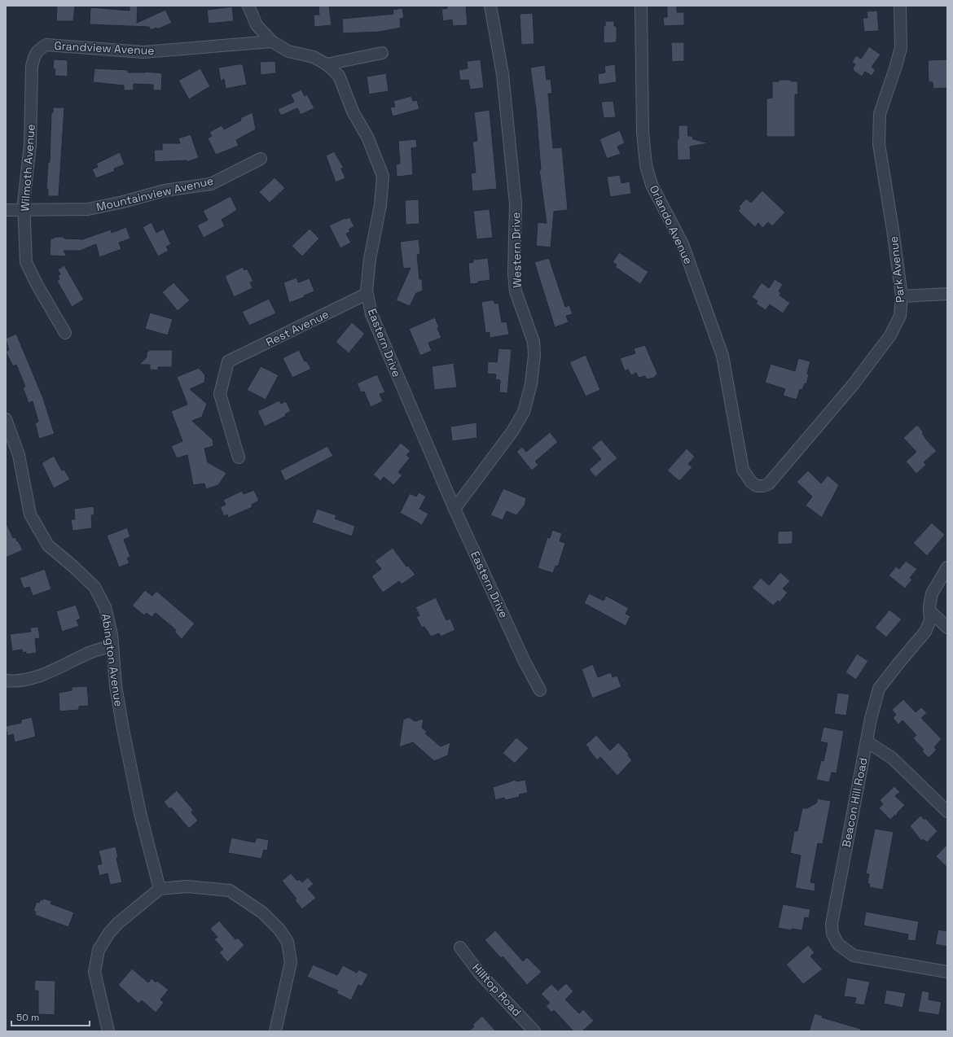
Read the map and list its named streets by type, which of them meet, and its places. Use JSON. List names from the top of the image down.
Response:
{
  "streets": {
    "street": [
      "Grandview Avenue",
      "Wilmoth Avenue",
      "Mountainview Avenue",
      "Orlando Avenue",
      "Western Drive",
      "Park Avenue",
      "Rest Avenue",
      "Eastern Drive",
      "Abington Avenue",
      "Beacon Hill Road",
      "Hilltop Road"
    ]
  },
  "crossings": [
    ["Grandview Avenue", "Wilmoth Avenue"],
    ["Grandview Avenue", "Eastern Drive"],
    ["Wilmoth Avenue", "Mountainview Avenue"],
    ["Orlando Avenue", "Park Avenue"],
    ["Western Drive", "Eastern Drive"],
    ["Rest Avenue", "Eastern Drive"]
  ],
  "scale_bar": "50 m"
}
